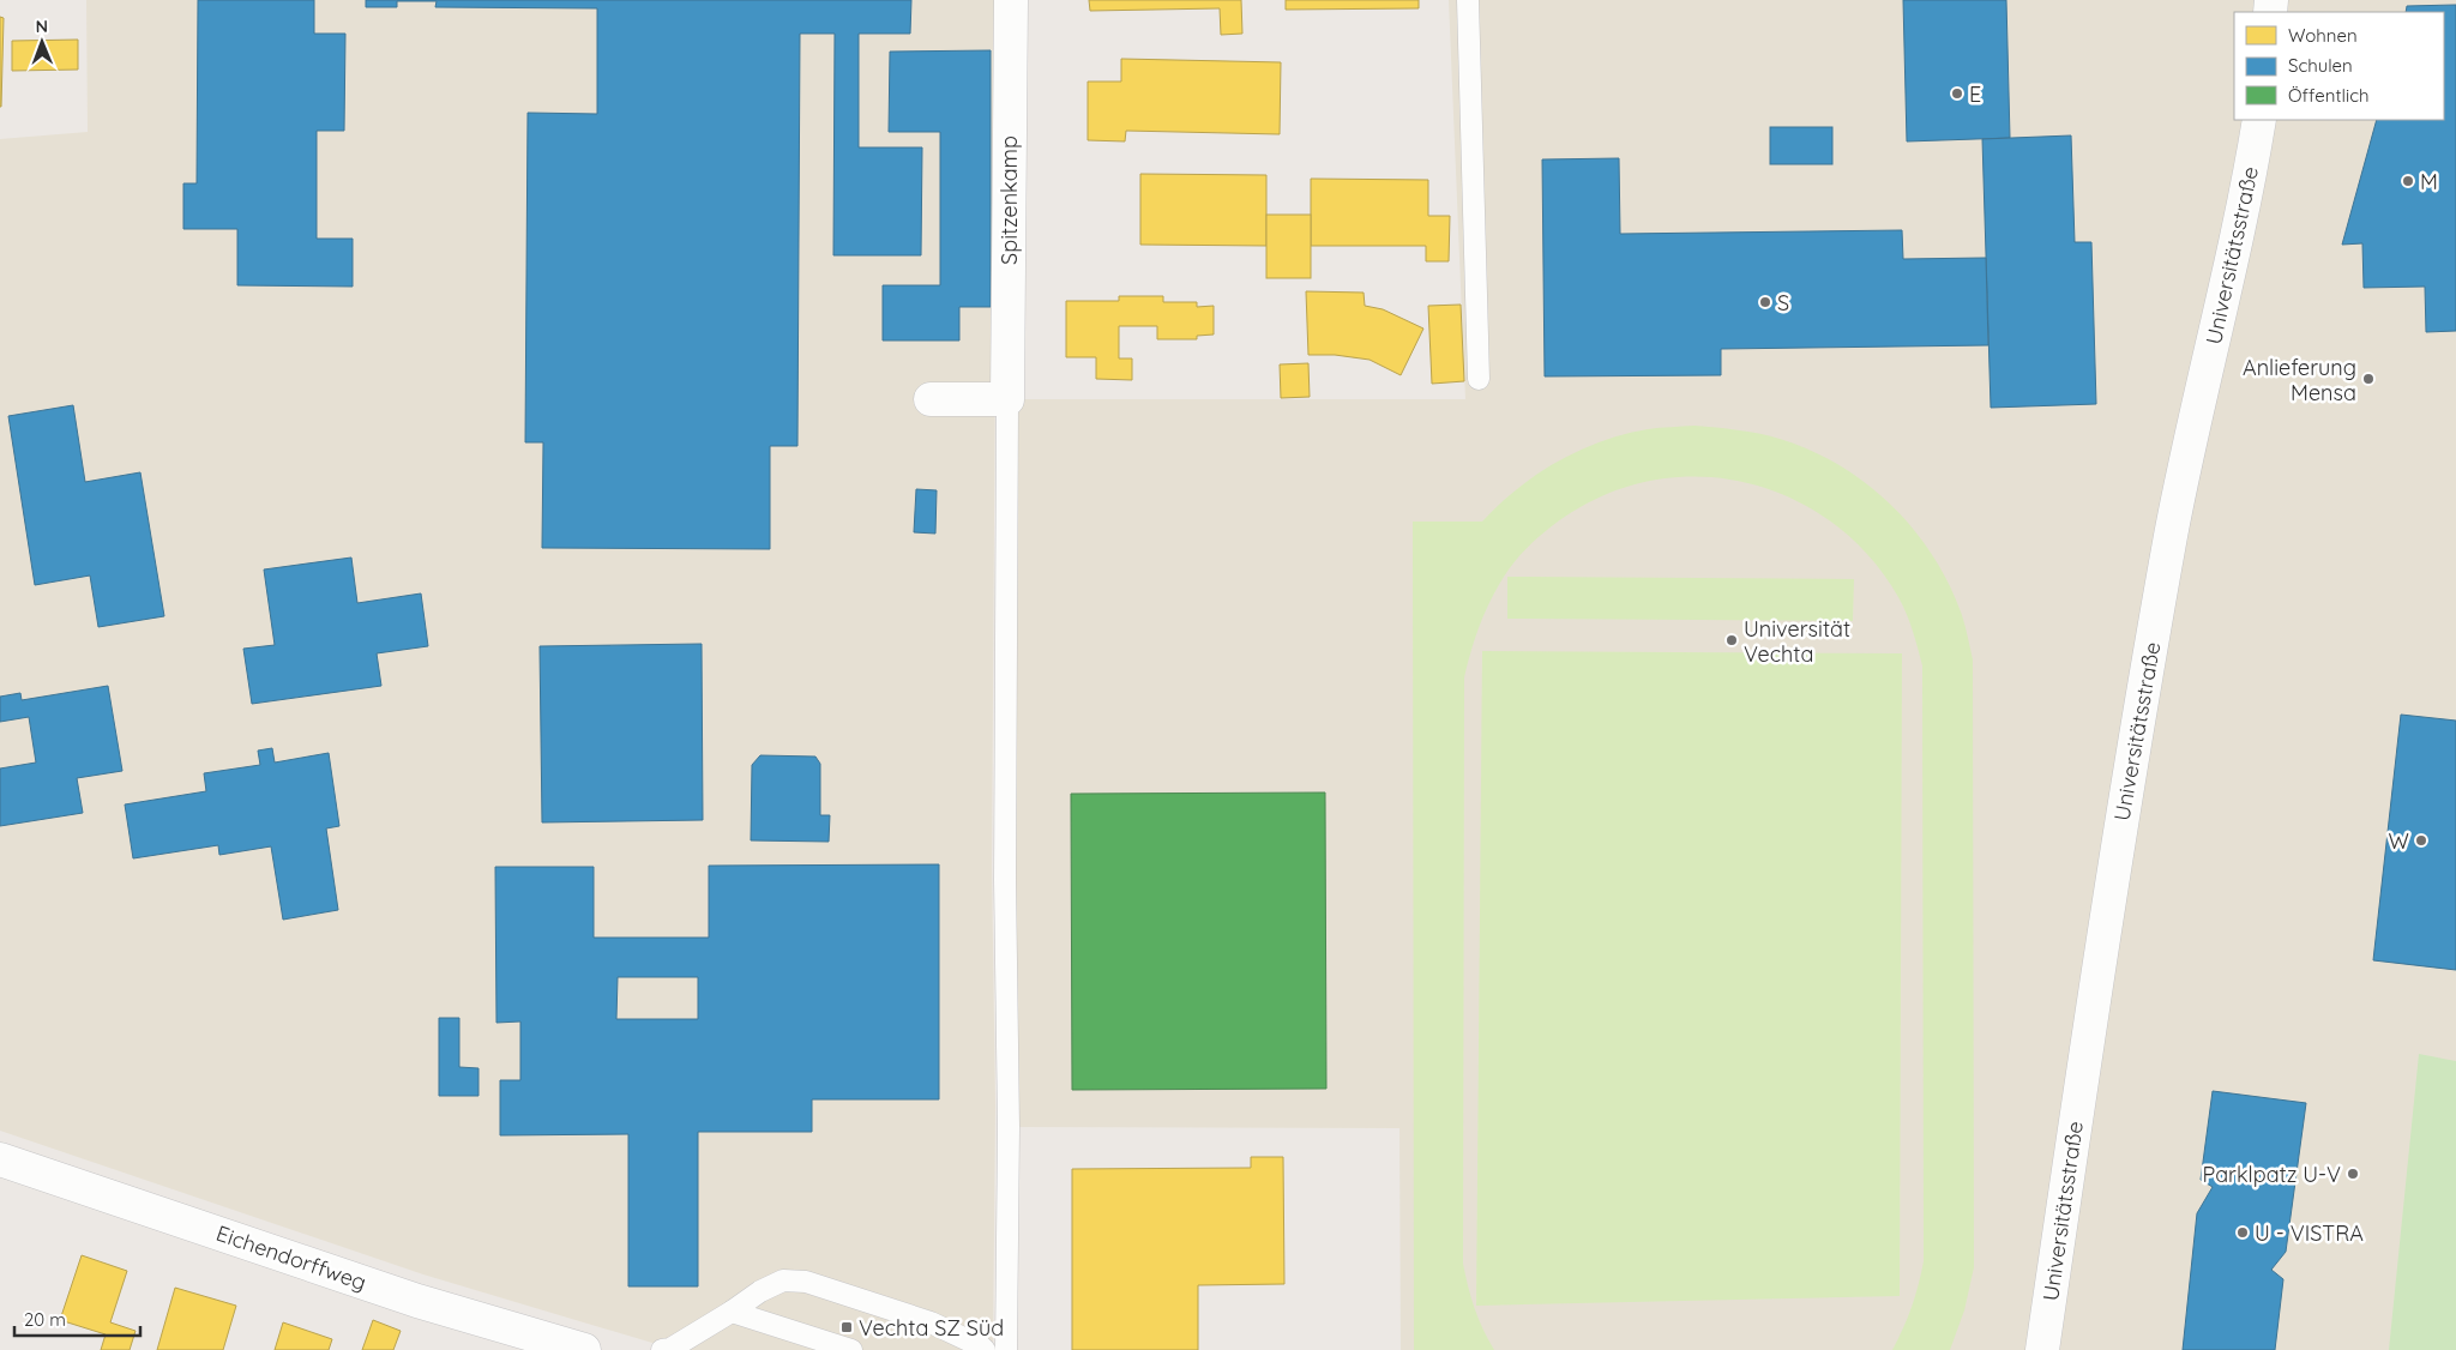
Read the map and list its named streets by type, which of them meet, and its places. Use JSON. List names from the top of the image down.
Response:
{
  "streets": {
    "street": ["Spitzenkamp", "Universitätsstraße", "Eichendorffweg"]
  },
  "places": {
    "other": [
      "E",
      "M",
      "S",
      "Anlieferung Mensa",
      "Universität Vechta",
      "W",
      "Parklpatz U-V",
      "U - VISTRA"
    ],
    "transit": ["Vechta SZ Süd"]
  },
  "legend": ["Wohnen", "Schulen", "Öffentlich"],
  "scale_bar": "20 m",
  "north": "top"
}
